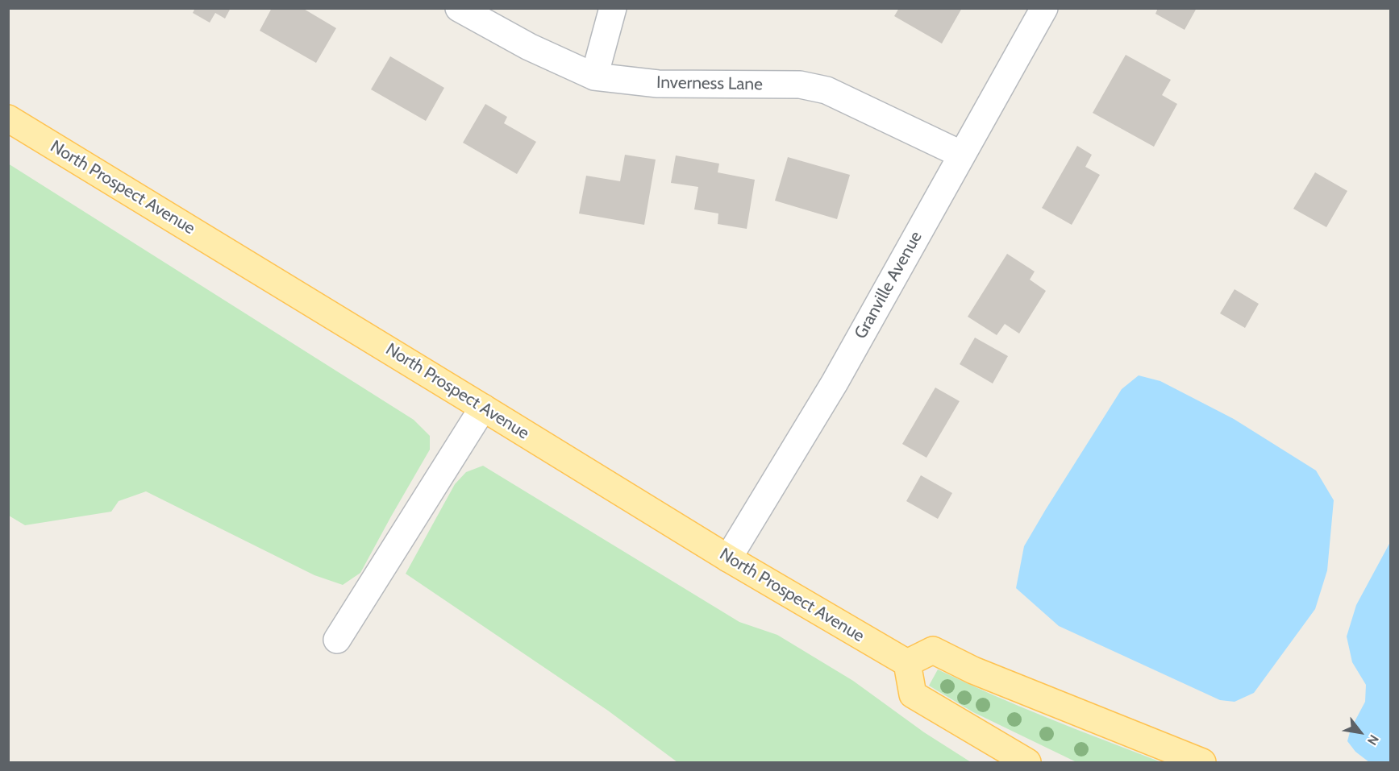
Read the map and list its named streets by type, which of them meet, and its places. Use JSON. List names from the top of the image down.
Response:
{
  "streets": {
    "main road": ["North Prospect Avenue"],
    "street": ["Inverness Lane", "Granville Avenue"]
  },
  "crossings": [
    ["Inverness Lane", "Granville Avenue"],
    ["North Prospect Avenue", "Granville Avenue"]
  ],
  "north": "bottom right"
}
